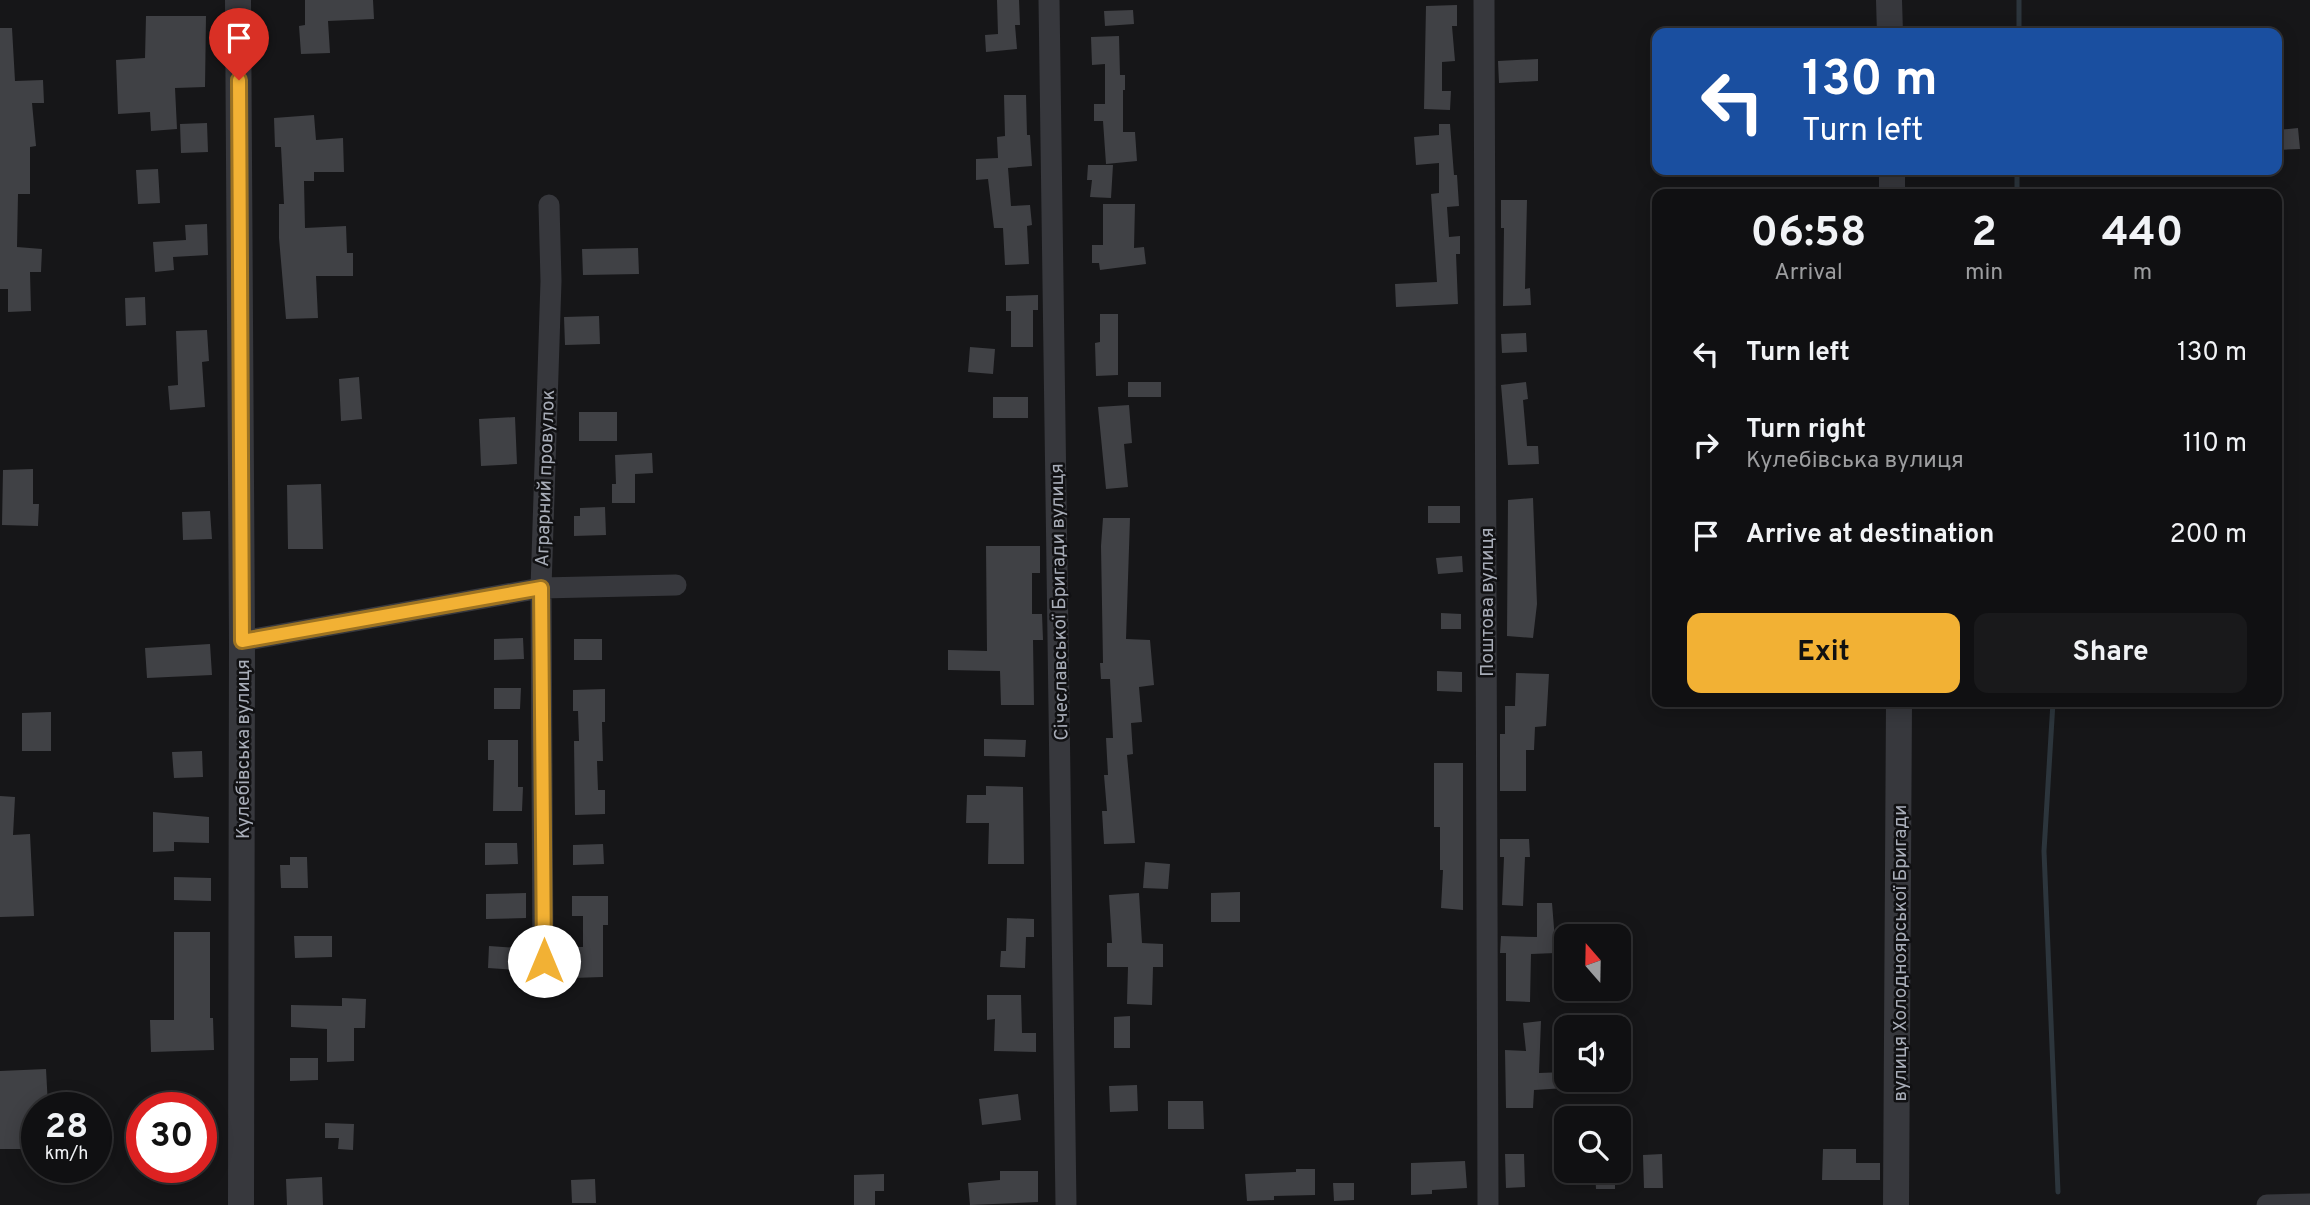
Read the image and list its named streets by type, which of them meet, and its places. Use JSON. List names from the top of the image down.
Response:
{
  "streets": {
    "street": [
      "Аграрний провулок",
      "Січеславської Бригади вулиця",
      "Поштова вулиця",
      "Кулебівська вулиця",
      "вулиця Холодноярської Бригади"
    ]
  },
  "north": "top",
  "page": {
    "turn": ["130 m", "Turn left"],
    "eta": [
      "06:58",
      "Arrival",
      "2",
      "min",
      "440",
      "m"
    ],
    "list": [
      {
        "name": "Turn left",
        "value": "130 m"
      },
      {
        "name": "Turn right",
        "note": "Кулебівська вулиця",
        "value": "110 m"
      },
      {
        "name": "Arrive at destination",
        "value": "200 m"
      }
    ],
    "buttons": ["Exit", "Share"],
    "speed": "28 km/h",
    "limit": "30"
  }
}
